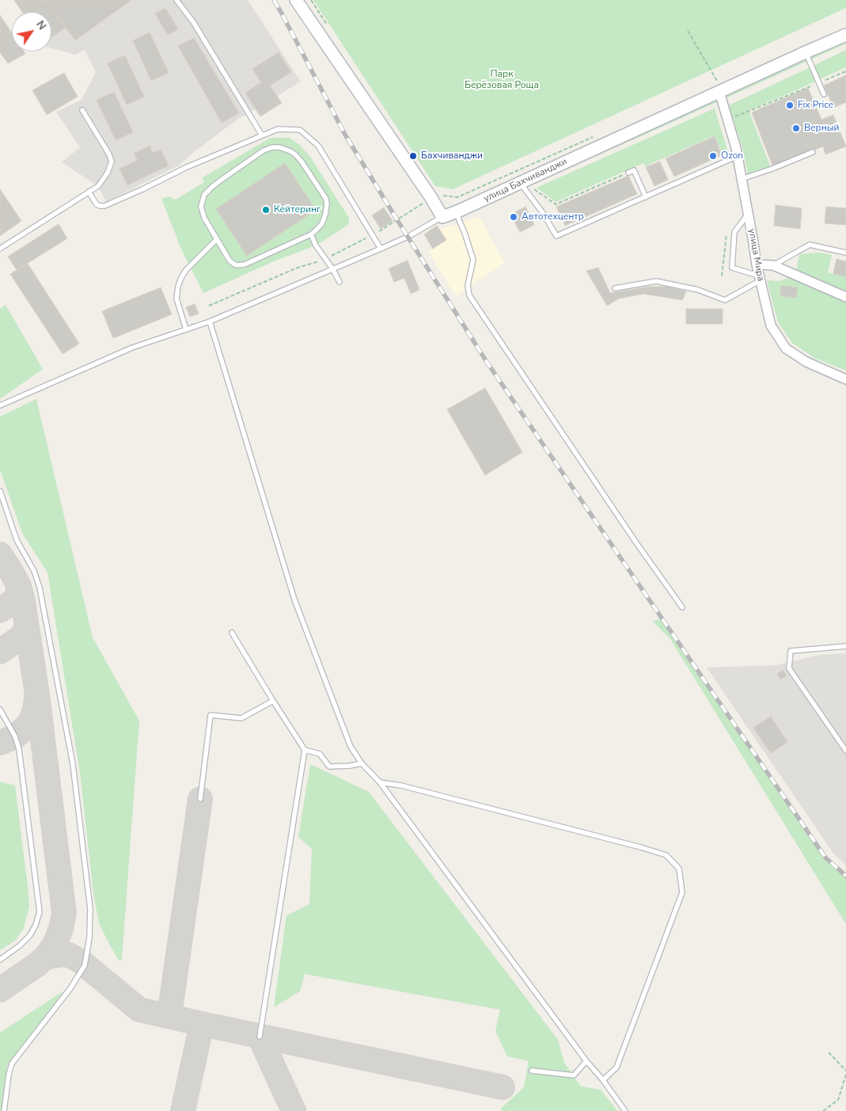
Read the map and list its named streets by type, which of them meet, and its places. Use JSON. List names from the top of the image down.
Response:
{
  "streets": {
    "main road": ["улица Бахчиванджи"],
    "street": ["улица Мира"]
  },
  "crossings": [
    ["улица Бахчиванджи", "улица Мира"]
  ],
  "parks": ["Парк Берёзовая Роща"],
  "places": [
    "Fix Price",
    "Верный",
    "Бахчиванджи",
    "Ozon",
    "Кейтеринг",
    "Автотехцентр"
  ],
  "north": "top right"
}
